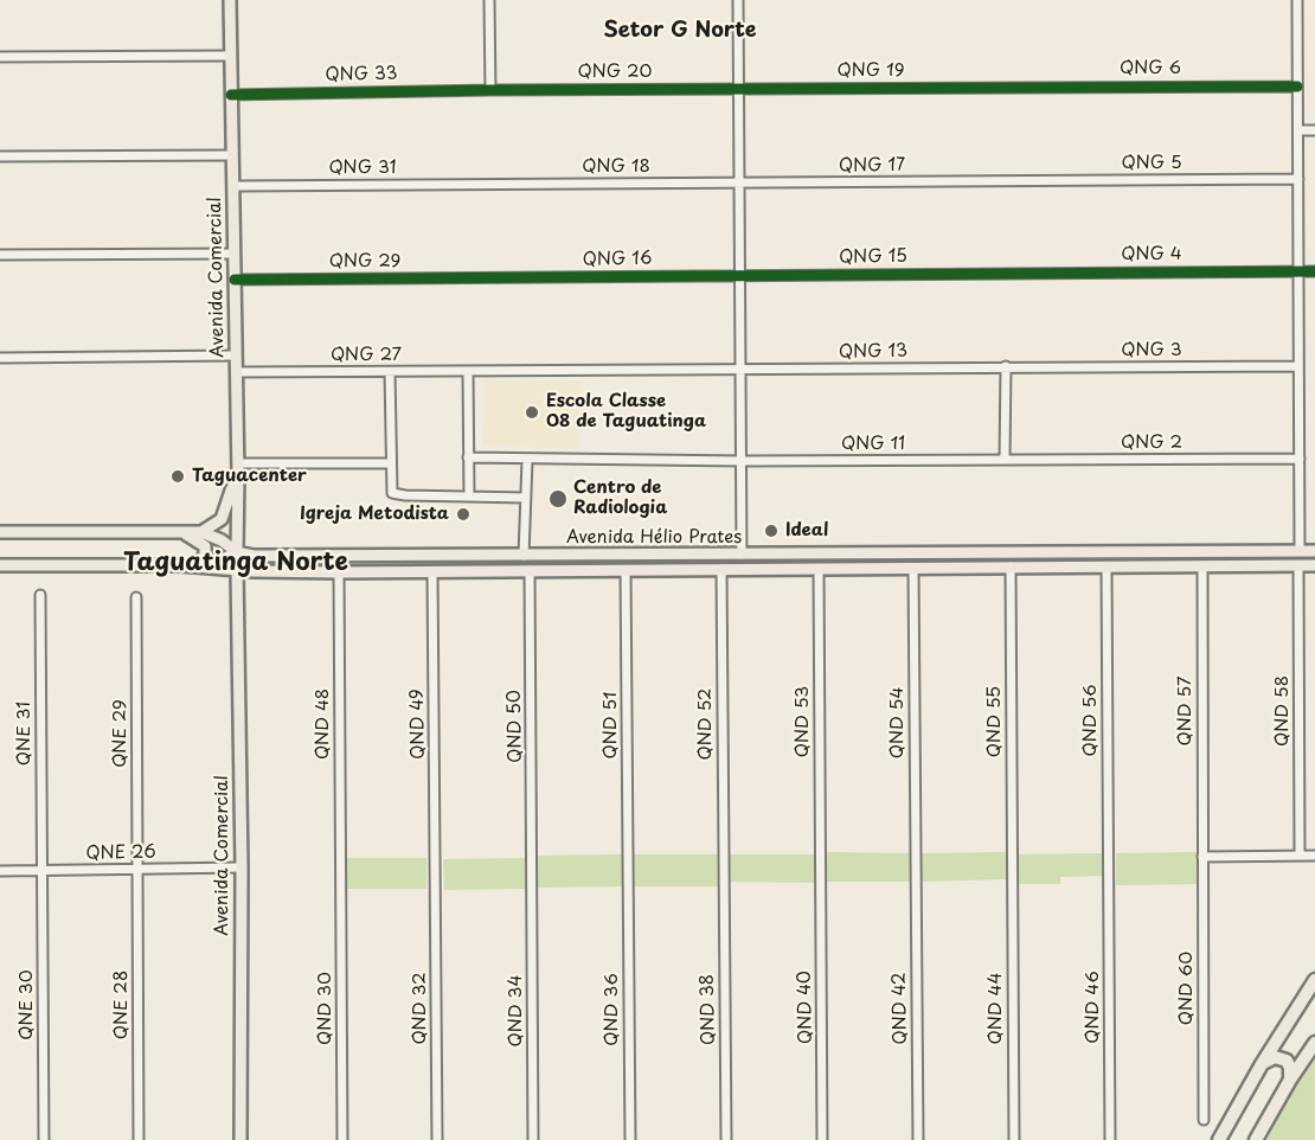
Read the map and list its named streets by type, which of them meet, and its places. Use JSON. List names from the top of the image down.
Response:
{
  "streets": {
    "main road": ["Avenida Comercial", "Avenida Hélio Prates"],
    "street": [
      "QNG 6",
      "QNG 19",
      "QNG 20",
      "QNG 33",
      "QNG 5",
      "QNG 17",
      "QNG 18",
      "QNG 31",
      "QNG 4",
      "QNG 15",
      "QNG 16",
      "QNG 29",
      "QNG 3",
      "QNG 13",
      "QNG 27",
      "QNG 2",
      "QNG 11",
      "QND 57",
      "QND 58",
      "QND 56",
      "QND 53",
      "QND 55",
      "QND 54",
      "QND 48",
      "QND 49",
      "QND 52",
      "QND 51",
      "QND 50",
      "QNE 31",
      "QNE 29",
      "QNE 26",
      "QND 60",
      "QNE 30",
      "QNE 28",
      "QND 40",
      "QND 46",
      "QND 30",
      "QND 32",
      "QND 42",
      "QND 44",
      "QND 36",
      "QND 38",
      "QND 34"
    ]
  },
  "crossings": [
    ["QNG 6", "QNG 19"],
    ["QNG 19", "QNG 20"],
    ["QNG 20", "QNG 33"],
    ["QNG 33", "Avenida Comercial"],
    ["QNG 5", "QNG 17"],
    ["QNG 17", "QNG 18"],
    ["QNG 18", "QNG 31"],
    ["QNG 31", "Avenida Comercial"],
    ["QNG 4", "QNG 15"],
    ["QNG 15", "QNG 16"],
    ["QNG 16", "QNG 29"],
    ["QNG 29", "Avenida Comercial"],
    ["Avenida Comercial", "QNG 27"],
    ["Avenida Comercial", "Avenida Hélio Prates"],
    ["Avenida Comercial", "QNE 26"],
    ["QNG 3", "QNG 13"],
    ["QNG 13", "QNG 27"],
    ["QNG 2", "QNG 11"],
    ["Avenida Hélio Prates", "QND 57"],
    ["Avenida Hélio Prates", "QND 58"],
    ["Avenida Hélio Prates", "QND 56"],
    ["Avenida Hélio Prates", "QND 53"],
    ["Avenida Hélio Prates", "QND 55"],
    ["Avenida Hélio Prates", "QND 54"],
    ["Avenida Hélio Prates", "QND 48"],
    ["Avenida Hélio Prates", "QND 49"],
    ["Avenida Hélio Prates", "QND 52"],
    ["Avenida Hélio Prates", "QND 51"],
    ["Avenida Hélio Prates", "QND 50"],
    ["QND 57", "QND 60"],
    ["QND 56", "QND 46"],
    ["QND 53", "QND 40"],
    ["QND 55", "QND 44"],
    ["QND 54", "QND 42"],
    ["QND 48", "QND 30"],
    ["QND 49", "QND 32"],
    ["QND 52", "QND 38"],
    ["QND 51", "QND 36"],
    ["QND 50", "QND 34"],
    ["QNE 31", "QNE 26"],
    ["QNE 31", "QNE 30"],
    ["QNE 29", "QNE 26"],
    ["QNE 29", "QNE 28"],
    ["QNE 26", "QNE 30"],
    ["QNE 26", "QNE 28"]
  ],
  "districts": ["Setor G Norte", "Taguatinga Norte"],
  "places": [
    "Escola Classe 08 de Taguatinga",
    "Taguacenter",
    "Centro de Radiologia",
    "Igreja Metodista",
    "Ideal"
  ]
}
